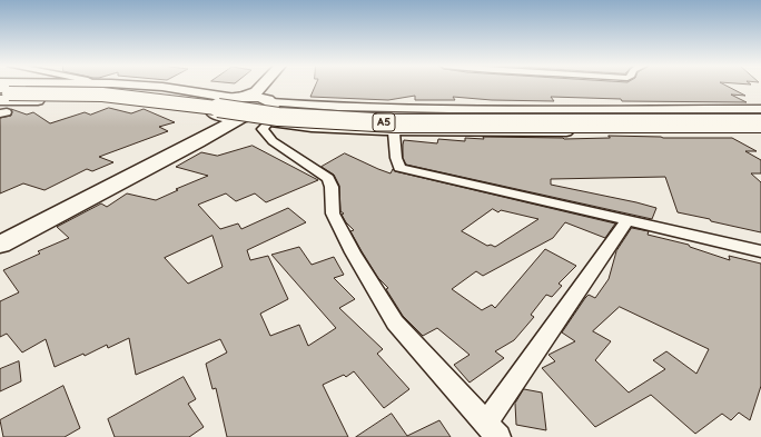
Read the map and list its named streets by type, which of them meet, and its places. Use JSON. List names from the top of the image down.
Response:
{
  "streets": {
    "highway": ["A5"]
  }
}
